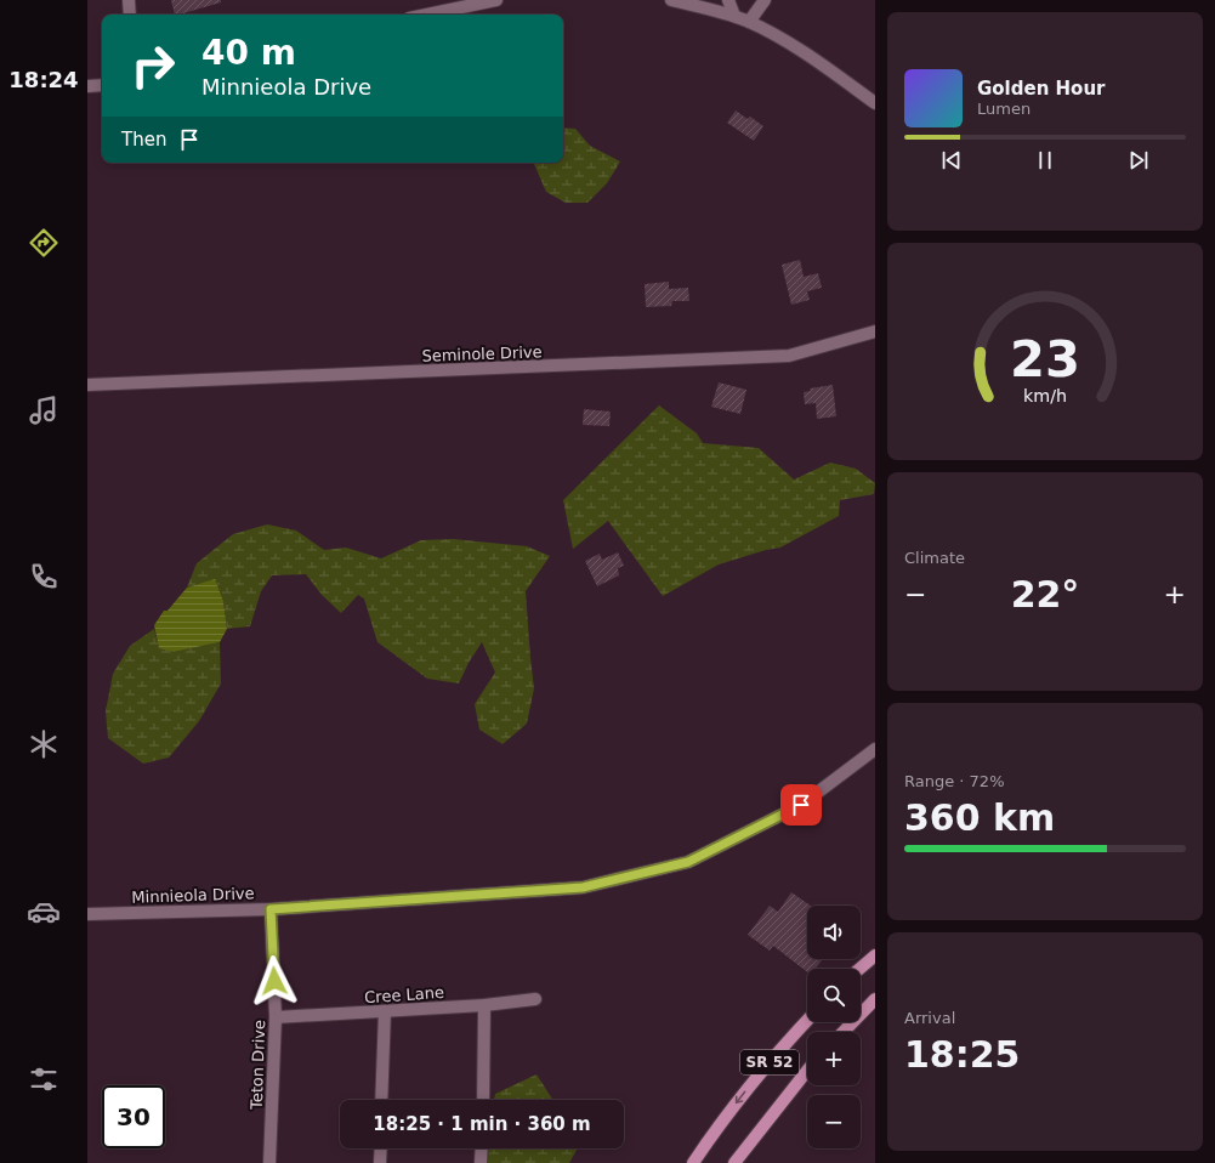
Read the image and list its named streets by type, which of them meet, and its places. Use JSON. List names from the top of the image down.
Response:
{
  "streets": {
    "main road": ["SR 52"],
    "street": [
      "Seminole Drive",
      "Minnieola Drive",
      "Cree Lane",
      "Teton Drive"
    ]
  },
  "crossings": [
    ["Minnieola Drive", "Teton Drive"],
    ["Cree Lane", "Teton Drive"]
  ],
  "page": {
    "tabs": "18:24",
    "turn": ["40 m", "Minnieola Drive"],
    "song": ["Golden Hour", "Lumen"],
    "then": "Then",
    "tile": [
      "Climate",
      ["Range · 72%", "360 km"],
      ["Arrival", "18:25"]
    ],
    "heat": ["−", "22°", "+"],
    "map_buttons": ["+", "−"],
    "limit": "30",
    "trip": "18:25 · 1 min · 360 m",
    "gauge": ["23", "km/h"]
  }
}
